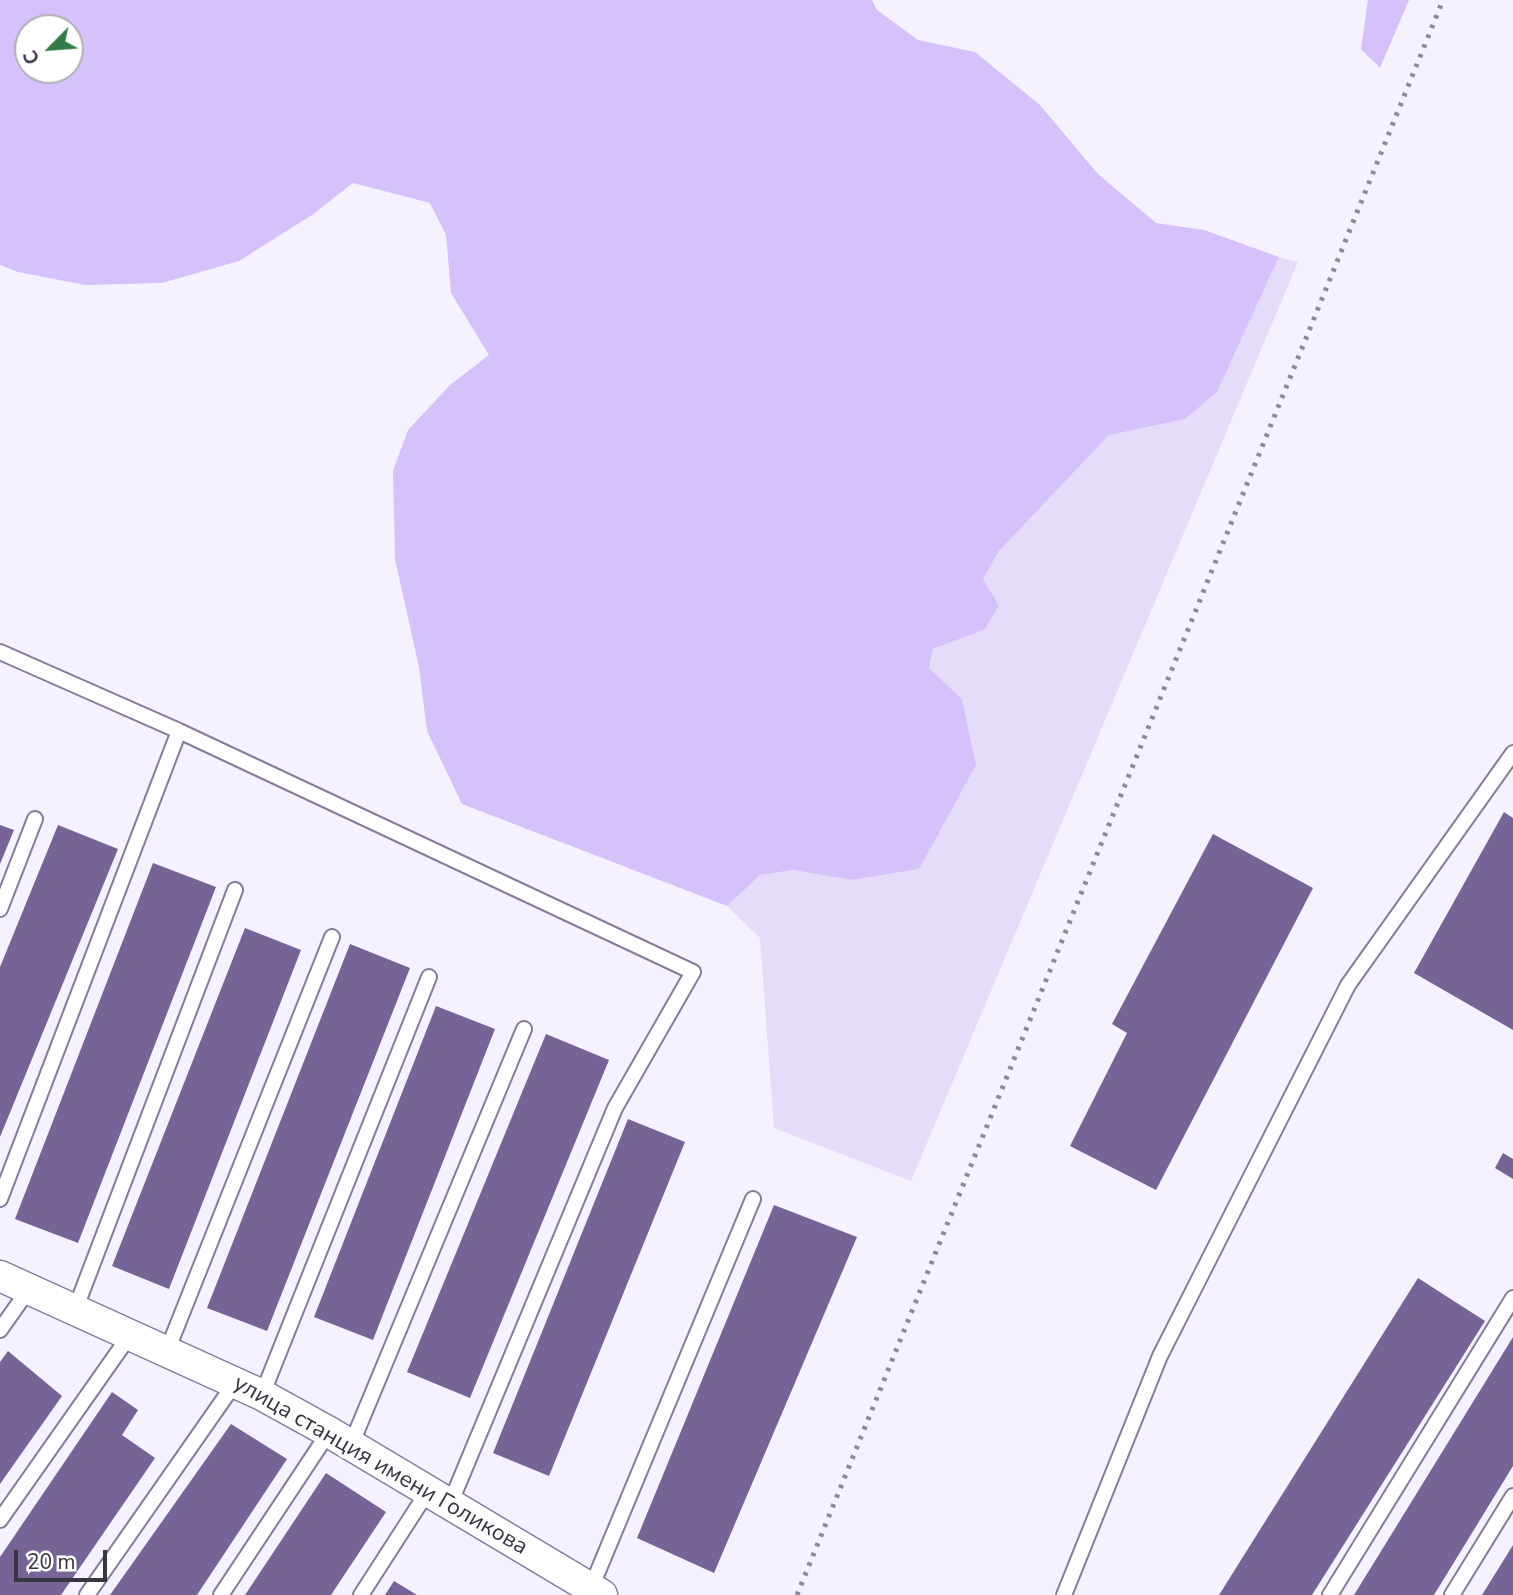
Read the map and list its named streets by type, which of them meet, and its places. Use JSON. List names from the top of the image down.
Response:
{
  "streets": {
    "street": ["улица станция имени Голикова"]
  },
  "scale_bar": "20 m",
  "north": "bottom left"
}
